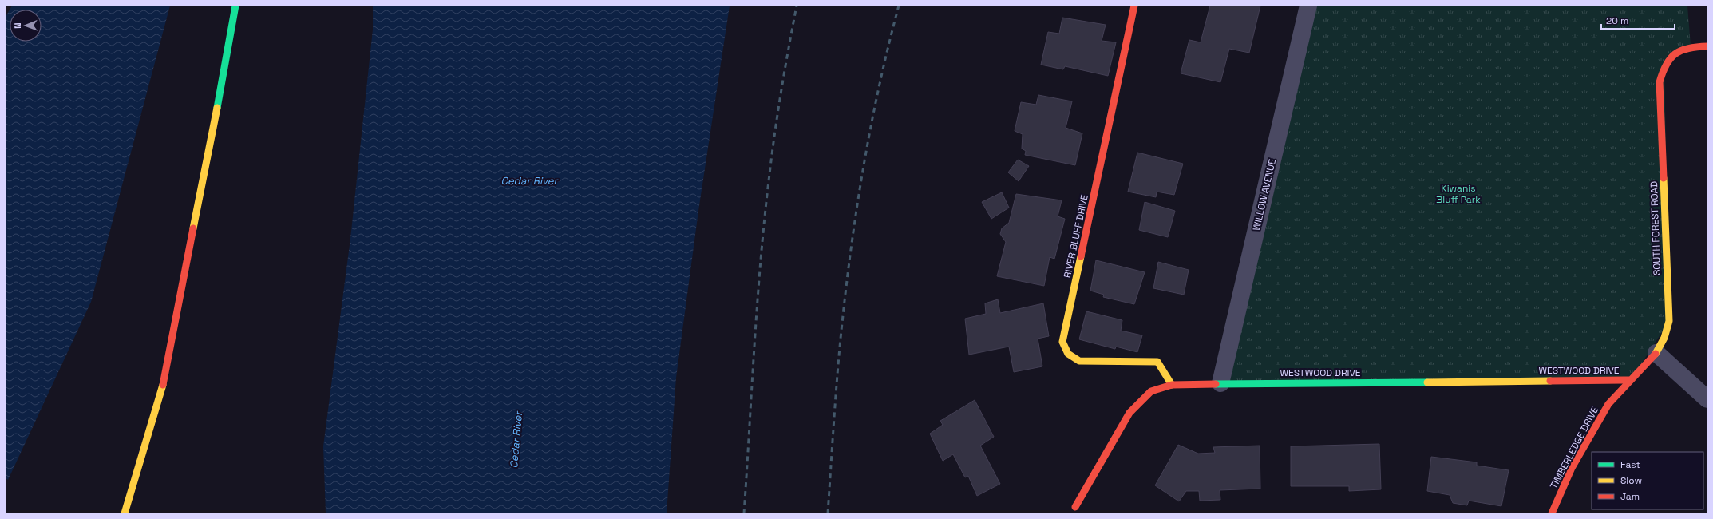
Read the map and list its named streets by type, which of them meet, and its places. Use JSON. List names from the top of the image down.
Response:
{
  "streets": {
    "street": [
      "WILLOW AVENUE",
      "SOUTH FOREST ROAD",
      "RIVER BLUFF DRIVE",
      "WESTWOOD DRIVE",
      "TIMBERLEDGE DRIVE"
    ]
  },
  "crossings": [
    ["WILLOW AVENUE", "WESTWOOD DRIVE"],
    ["SOUTH FOREST ROAD", "WESTWOOD DRIVE"],
    ["SOUTH FOREST ROAD", "TIMBERLEDGE DRIVE"],
    ["RIVER BLUFF DRIVE", "WESTWOOD DRIVE"],
    ["WESTWOOD DRIVE", "TIMBERLEDGE DRIVE"]
  ],
  "water": ["Cedar River"],
  "parks": ["Kiwanis Bluff Park"],
  "legend": ["Fast", "Slow", "Jam"],
  "scale_bar": "20 m",
  "north": "left"
}
